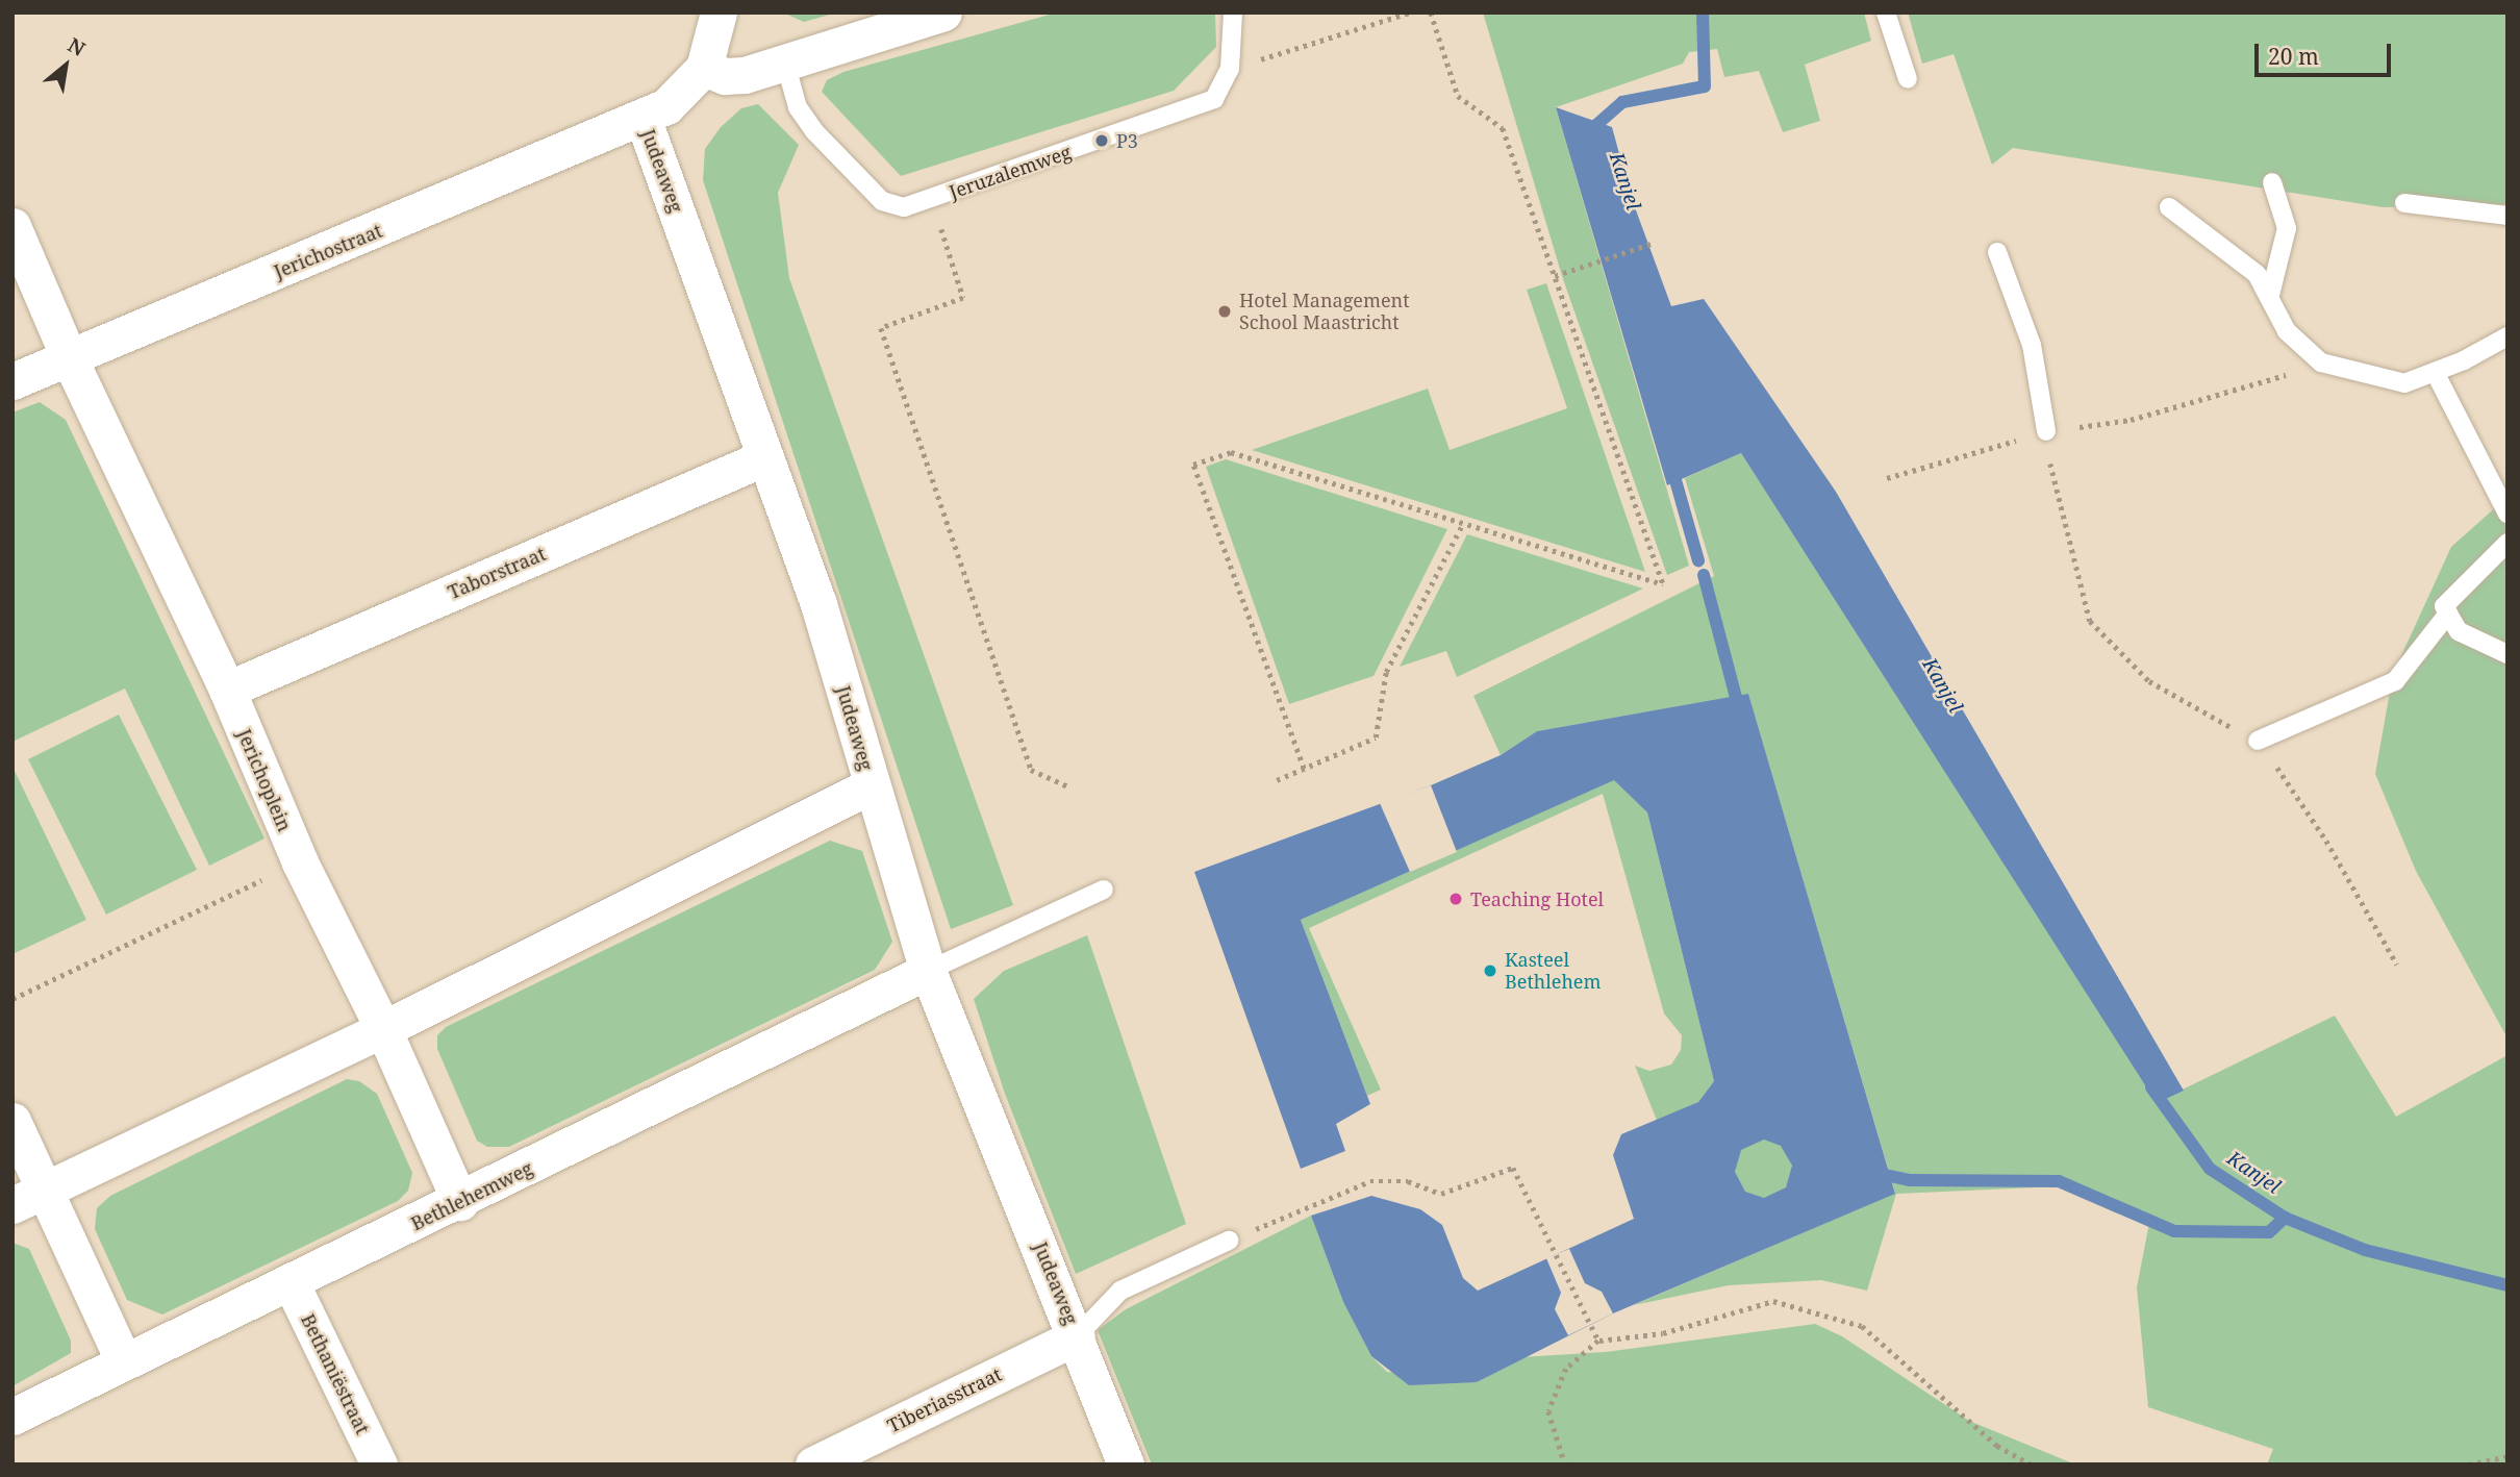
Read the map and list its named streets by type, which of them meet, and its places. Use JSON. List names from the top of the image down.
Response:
{
  "streets": {
    "street": [
      "Judeaweg",
      "Jerichostraat",
      "Taborstraat",
      "Jerichoplein",
      "Bethlehemweg",
      "Bethaniëstraat",
      "Tiberiasstraat"
    ],
    "lane": ["Jeruzalemweg"]
  },
  "crossings": [
    ["Judeaweg", "Jerichostraat"],
    ["Judeaweg", "Taborstraat"],
    ["Judeaweg", "Bethlehemweg"],
    ["Judeaweg", "Tiberiasstraat"],
    ["Jerichostraat", "Jerichoplein"],
    ["Taborstraat", "Jerichoplein"],
    ["Jerichoplein", "Bethlehemweg"],
    ["Bethlehemweg", "Bethaniëstraat"]
  ],
  "water": ["Kanjel"],
  "places": [
    "P3",
    "Hotel Management School Maastricht",
    "Teaching Hotel",
    "Kasteel Bethlehem"
  ],
  "scale_bar": "20 m",
  "north": "top right"
}
